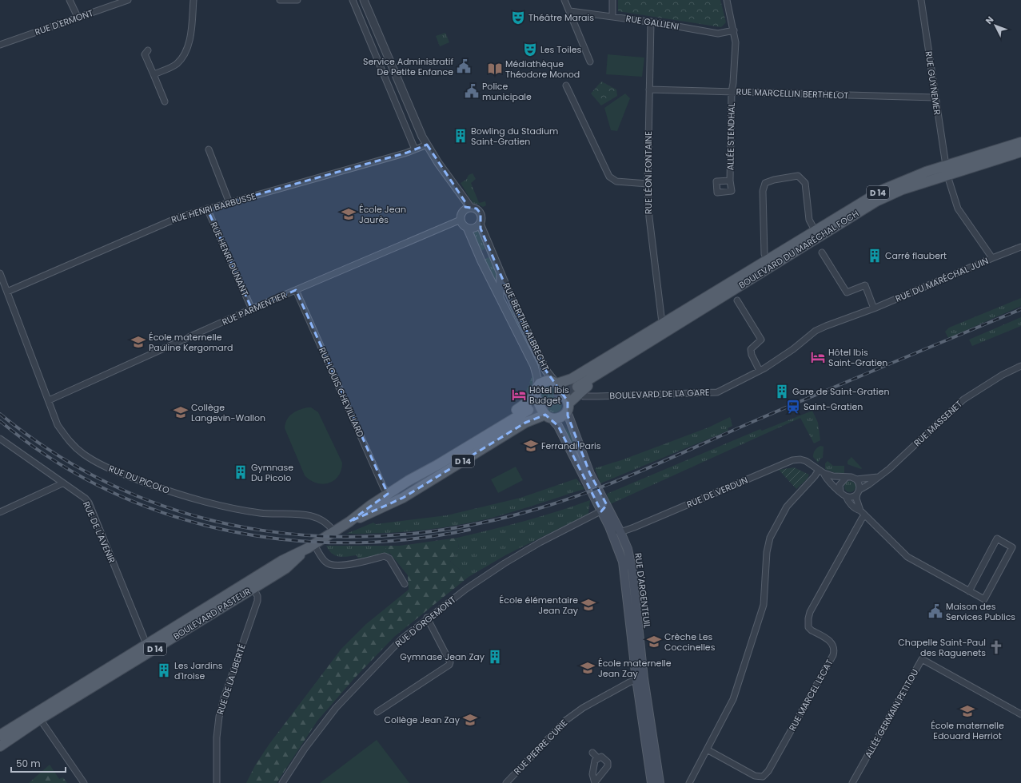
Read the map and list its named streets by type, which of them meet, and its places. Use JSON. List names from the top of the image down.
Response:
{
  "streets": {
    "main road": [
      "D 14",
      "BOULEVARD DU MARÉCHAL FOCH",
      "RUE D'ARGENTEUIL",
      "BOULEVARD PASTEUR"
    ],
    "street": [
      "RUE D'ERMONT",
      "RUE GALLIENI",
      "RUE GUYNEMER",
      "RUE MARCELLIN BERTHELOT",
      "ALLÉE STENDHAL",
      "RUE LÉON FONTAINE",
      "RUE HENRI BARBUSSE",
      "RUE HENRI DUNANT",
      "RUE DU MARÉCHAL JUIN",
      "RUE PARMENTIER",
      "RUE BERTHIE ALBRECHT",
      "RUE LOUIS CHEVILLIARD",
      "BOULEVARD DE LA GARE",
      "RUE MASSENET",
      "RUE DU PICOLO",
      "RUE DE VERDUN",
      "RUE DE L'AVENIR",
      "RUE D'ORGEMONT",
      "RUE DE LA LIBERTÉ",
      "RUE MARCEL LECAT",
      "ALLÉE GERMAIN PETITOU",
      "RUE PIERRE CURIE"
    ]
  },
  "crossings": [
    ["RUE GALLIENI", "ALLÉE STENDHAL"],
    ["RUE GALLIENI", "RUE LÉON FONTAINE"],
    ["RUE GUYNEMER", "RUE MARCELLIN BERTHELOT"],
    ["RUE GUYNEMER", "BOULEVARD DU MARÉCHAL FOCH"],
    ["RUE MARCELLIN BERTHELOT", "ALLÉE STENDHAL"],
    ["RUE MARCELLIN BERTHELOT", "RUE LÉON FONTAINE"],
    ["RUE LÉON FONTAINE", "BOULEVARD DU MARÉCHAL FOCH"],
    ["RUE HENRI BARBUSSE", "RUE HENRI DUNANT"],
    ["RUE HENRI BARBUSSE", "RUE BERTHIE ALBRECHT"],
    ["RUE HENRI BARBUSSE", "RUE DU PICOLO"],
    ["BOULEVARD DU MARÉCHAL FOCH", "RUE DU MARÉCHAL JUIN"],
    ["BOULEVARD DU MARÉCHAL FOCH", "RUE BERTHIE ALBRECHT"],
    ["BOULEVARD DU MARÉCHAL FOCH", "BOULEVARD DE LA GARE"],
    ["BOULEVARD DU MARÉCHAL FOCH", "RUE D'ARGENTEUIL"],
    ["BOULEVARD DU MARÉCHAL FOCH", "BOULEVARD PASTEUR"],
    ["RUE HENRI DUNANT", "RUE PARMENTIER"],
    ["RUE DU MARÉCHAL JUIN", "BOULEVARD DE LA GARE"],
    ["RUE PARMENTIER", "RUE BERTHIE ALBRECHT"],
    ["RUE PARMENTIER", "RUE LOUIS CHEVILLIARD"],
    ["RUE PARMENTIER", "RUE DU PICOLO"],
    ["RUE BERTHIE ALBRECHT", "RUE D'ARGENTEUIL"],
    ["RUE BERTHIE ALBRECHT", "BOULEVARD PASTEUR"],
    ["RUE LOUIS CHEVILLIARD", "BOULEVARD PASTEUR"],
    ["RUE DU PICOLO", "BOULEVARD PASTEUR"],
    ["RUE DE VERDUN", "RUE D'ARGENTEUIL"],
    ["RUE DE L'AVENIR", "BOULEVARD PASTEUR"],
    ["RUE D'ARGENTEUIL", "BOULEVARD PASTEUR"],
    ["RUE D'ARGENTEUIL", "RUE D'ORGEMONT"],
    ["RUE D'ARGENTEUIL", "RUE PIERRE CURIE"],
    ["BOULEVARD PASTEUR", "RUE DE LA LIBERTÉ"]
  ],
  "places": {
    "theatre": ["Théâtre Marais", "Les Toiles"],
    "public building": ["Service Administratif De Petite Enfance", "Police municipale", "Maison des Services Publics"],
    "library": ["Médiathèque Théodore Monod"],
    "building": [
      "Bowling du Stadium Saint-Gratien",
      "Carré flaubert",
      "Gare de Saint-Gratien",
      "Gymnase Du Picolo",
      "Gymnase Jean Zay",
      "Les Jardins d'Iroise"
    ],
    "school or university": [
      "École Jean Jaurès",
      "École maternelle Pauline Kergomard",
      "Collège Langevin-Wallon",
      "Ferrandi Paris",
      "École élémentaire Jean Zay",
      "Crèche Les Coccinelles",
      "École maternelle Jean Zay",
      "École maternelle Edouard Herriot",
      "Collège Jean Zay"
    ],
    "hotel": ["Hôtel Ibis Saint-Gratien", "Hôtel Ibis Budget"],
    "station": ["Saint-Gratien"],
    "church": ["Chapelle Saint-Paul des Raguenets"]
  },
  "scale_bar": "50 m",
  "north": "top left"
}
